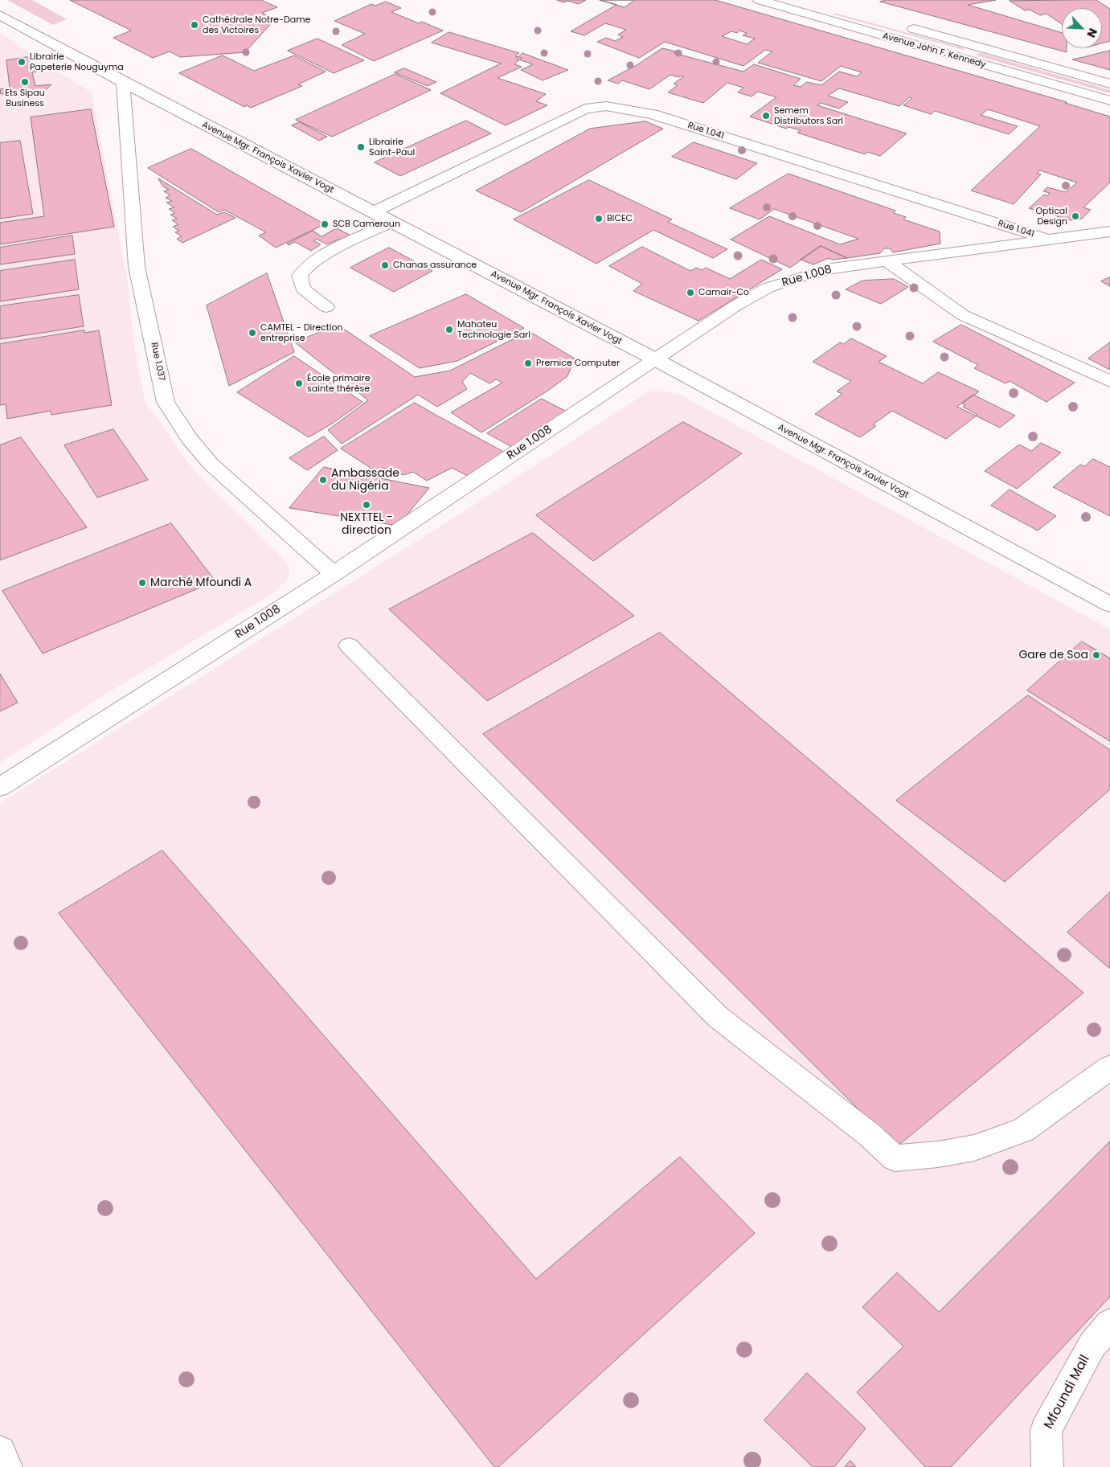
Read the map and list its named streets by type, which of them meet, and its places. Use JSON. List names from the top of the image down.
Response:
{
  "streets": {
    "street": [
      "Avenue John F. Kennedy",
      "Rue 1.041",
      "Avenue Mgr. François Xavier Vogt",
      "Rue 1.008",
      "Rue 1.037",
      "Mfoundi Mall"
    ]
  },
  "crossings": [
    ["Rue 1.041", "Avenue Mgr. François Xavier Vogt"],
    ["Rue 1.041", "Rue 1.008"],
    ["Avenue Mgr. François Xavier Vogt", "Rue 1.008"],
    ["Avenue Mgr. François Xavier Vogt", "Rue 1.037"],
    ["Rue 1.008", "Rue 1.037"]
  ],
  "places": [
    "Cathédrale Notre-Dame des Victoires",
    "Librairie Papeterie Nouguyma",
    "Ets Sipau Business",
    "Semem Distributors Sarl",
    "Librairie Saint-Paul",
    "Optical Design",
    "BICEC",
    "SCB Cameroun",
    "Chanas assurance",
    "Camair-Co",
    "Mahateu Technologie Sarl",
    "CAMTEL - Direction entreprise",
    "Premice Computer",
    "École primaire sainte thérèse",
    "Ambassade du Nigéria",
    "NEXTTEL - direction",
    "Marché Mfoundi A",
    "Gare de Soa"
  ],
  "north": "bottom right"
}
